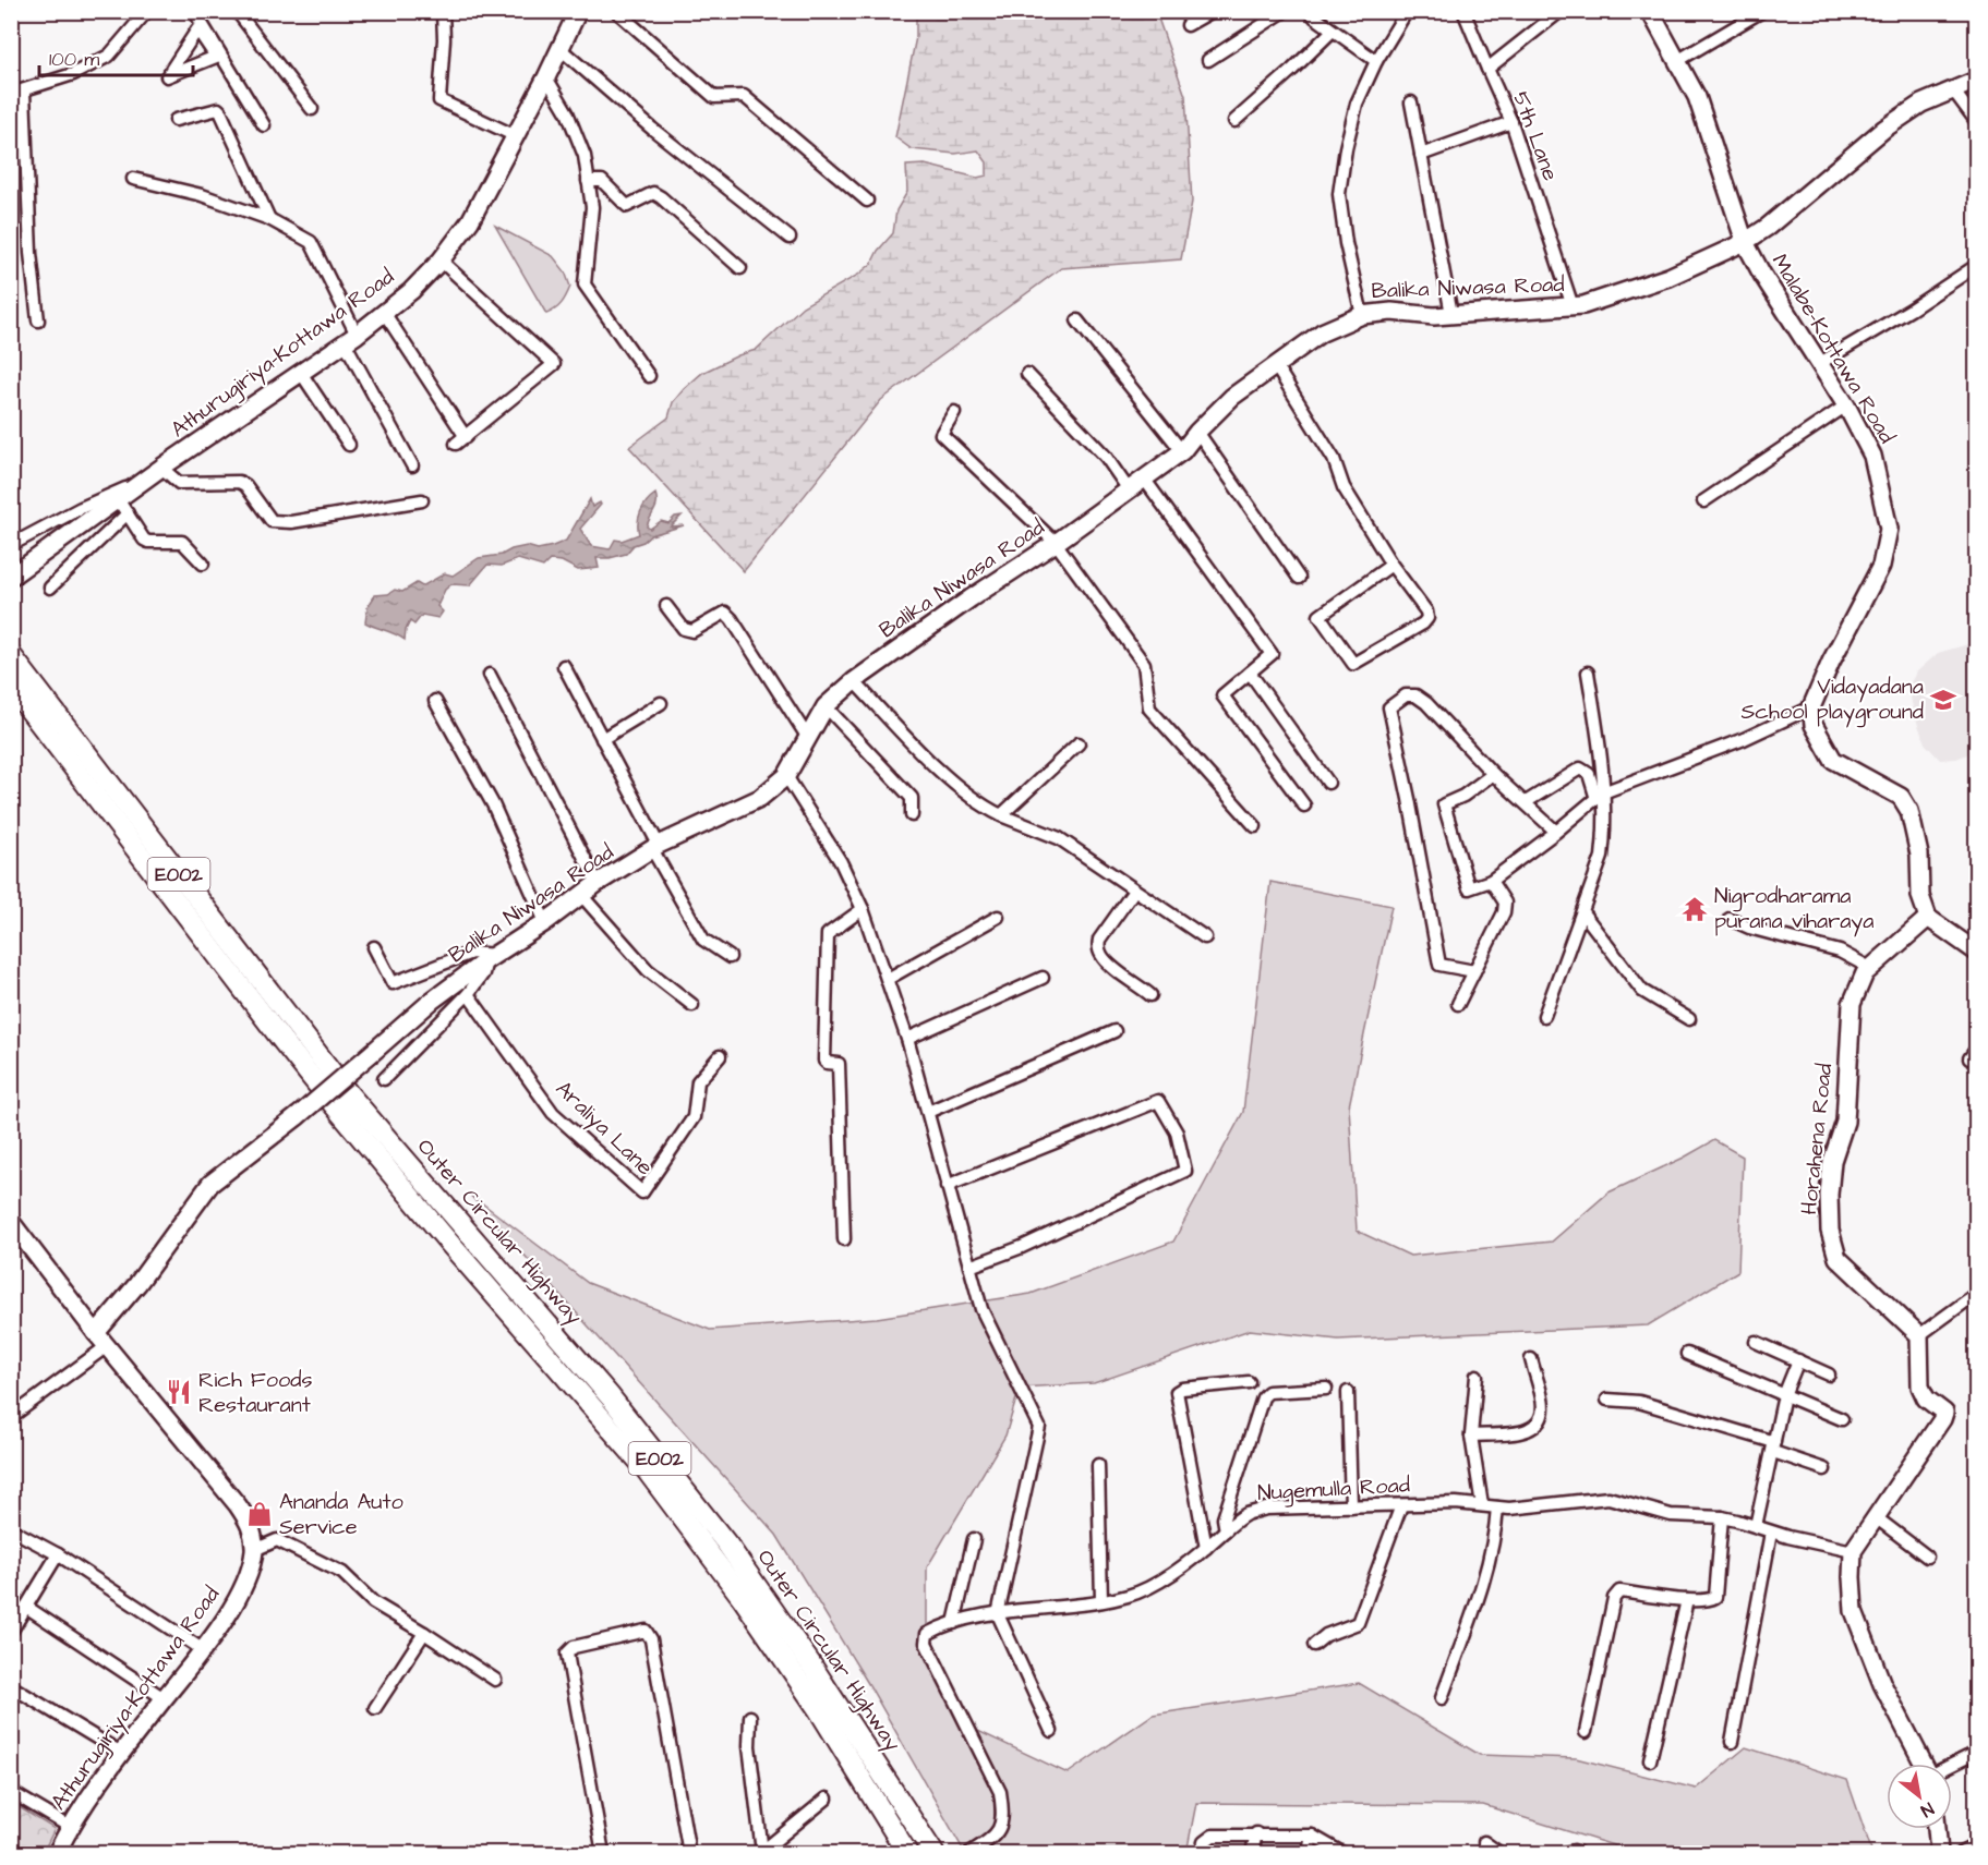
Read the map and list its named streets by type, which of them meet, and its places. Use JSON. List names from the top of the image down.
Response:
{
  "streets": {
    "highway": ["E002", "Outer Circular Highway"],
    "street": [
      "5th Lane",
      "Balika Niwasa Road",
      "Malabe-Kottawa Road",
      "Athurugiriya-Kottawa Road",
      "Araliya Lane",
      "Horahena Road",
      "Nugemulla Road"
    ]
  },
  "crossings": [
    ["5th Lane", "Balika Niwasa Road"],
    ["Balika Niwasa Road", "Malabe-Kottawa Road"]
  ],
  "places": {
    "school or university": ["Vidayadana School playground"],
    "temple": ["Nigrodharama purana viharaya"],
    "restaurant": ["Rich Foods Restaurant"],
    "shop": ["Ananda Auto Service"]
  },
  "scale_bar": "100 m",
  "north": "bottom right"
}
